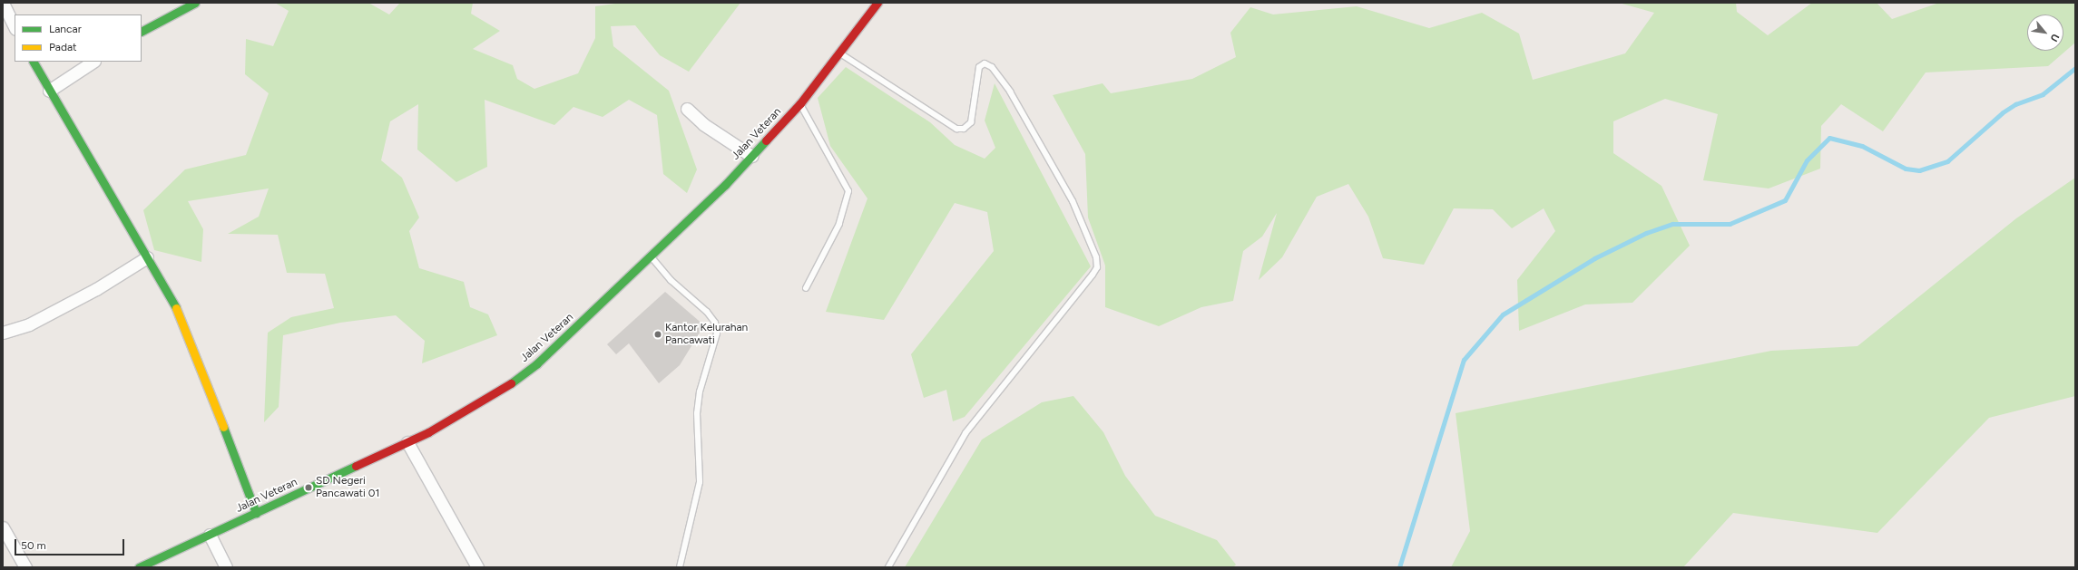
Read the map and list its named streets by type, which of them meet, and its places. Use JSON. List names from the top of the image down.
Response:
{
  "streets": {
    "street": ["Jalan Veteran"]
  },
  "places": ["Kantor Kelurahan Pancawati", "SD Negeri Pancawati 01"],
  "legend": ["Lancar", "Padat"],
  "scale_bar": "50 m",
  "north": "bottom right"
}
